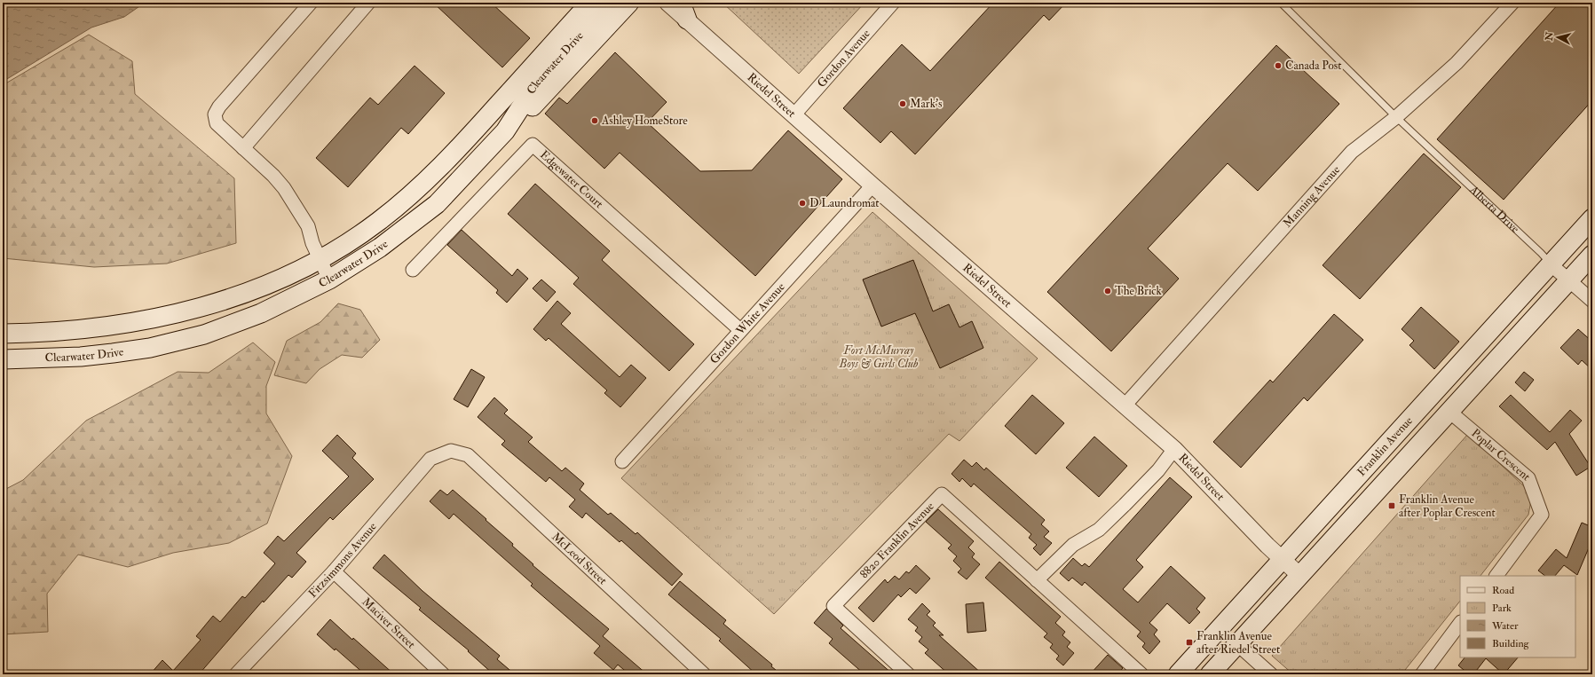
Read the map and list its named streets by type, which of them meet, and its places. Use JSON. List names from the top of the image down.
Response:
{
  "streets": {
    "main road": ["Clearwater Drive", "Franklin Avenue"],
    "street": [
      "Gordon Avenue",
      "Riedel Street",
      "Edgewater Court",
      "Manning Avenue",
      "Alberta Drive",
      "Gordon White Avenue",
      "Poplar Crescent",
      "8820 Franklin Avenue",
      "McLeod Street",
      "Fitzsimmons Avenue",
      "Maciver Street"
    ]
  },
  "crossings": [
    ["Gordon Avenue", "Riedel Street"],
    ["Riedel Street", "Manning Avenue"],
    ["Riedel Street", "Gordon White Avenue"],
    ["Riedel Street", "Franklin Avenue"],
    ["Edgewater Court", "Gordon White Avenue"],
    ["Manning Avenue", "Alberta Drive"],
    ["Alberta Drive", "Franklin Avenue"],
    ["Franklin Avenue", "Poplar Crescent"],
    ["McLeod Street", "Fitzsimmons Avenue"],
    ["Fitzsimmons Avenue", "Maciver Street"]
  ],
  "parks": ["Fort McMurray Boys & Girls Club"],
  "places": {
    "other": [
      "Canada Post",
      "Mark's",
      "Ashley HomeStore",
      "D Laundromat",
      "The Brick"
    ],
    "transit": ["Franklin Avenue after Poplar Crescent", "Franklin Avenue after Riedel Street"]
  },
  "legend": [
    "Road",
    "Park",
    "Water",
    "Building"
  ],
  "north": "left"
}
